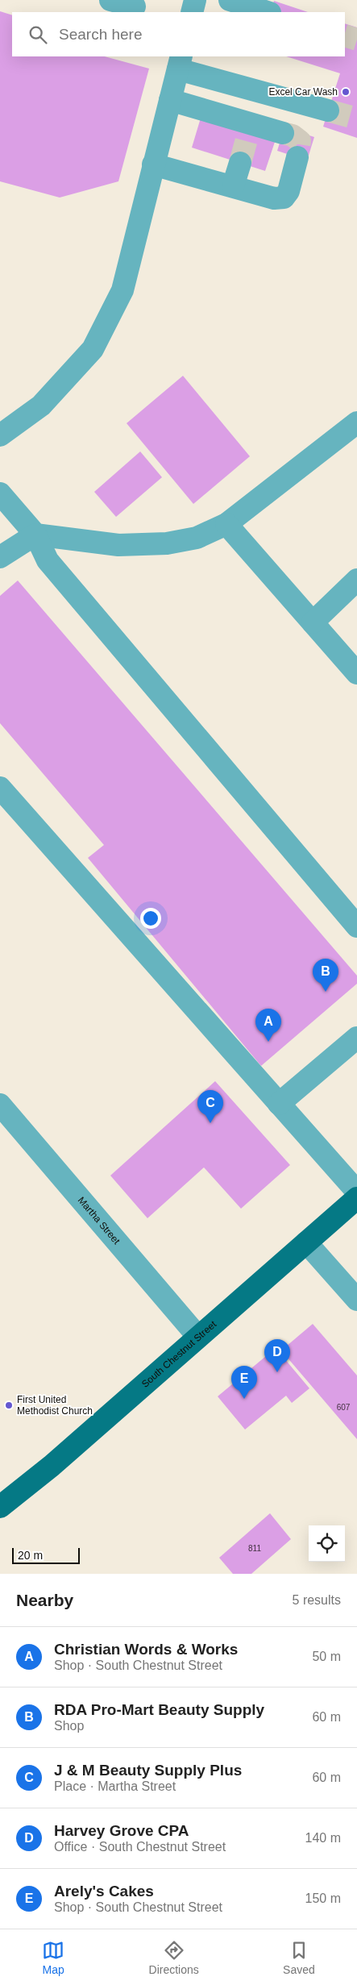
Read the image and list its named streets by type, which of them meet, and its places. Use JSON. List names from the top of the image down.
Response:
{
  "streets": {
    "main road": ["South Chestnut Street"],
    "street": ["Martha Street"]
  },
  "crossings": [
    ["Martha Street", "South Chestnut Street"]
  ],
  "places": ["Excel Car Wash", "First United Methodist Church"],
  "house_numbers": ["607", "811"],
  "scale_bar": "20 m",
  "page": {
    "search": "Search here",
    "pins": [
      "B",
      "A",
      "C",
      "D",
      "E"
    ],
    "scale": "20 m",
    "heading": ["Nearby", "5 results"],
    "list": [
      {
        "mark": "A",
        "name": "Christian Words & Works",
        "note": "Shop · South Chestnut Street",
        "value": "50 m"
      },
      {
        "mark": "B",
        "name": "RDA Pro-Mart Beauty Supply",
        "note": "Shop",
        "value": "60 m"
      },
      {
        "mark": "C",
        "name": "J & M Beauty Supply Plus",
        "note": "Place · Martha Street",
        "value": "60 m"
      },
      {
        "mark": "D",
        "name": "Harvey Grove CPA",
        "note": "Office · South Chestnut Street",
        "value": "140 m"
      },
      {
        "mark": "E",
        "name": "Arely's Cakes",
        "note": "Shop · South Chestnut Street",
        "value": "150 m"
      }
    ],
    "nav": ["Map", "Directions", "Saved"]
  }
}
